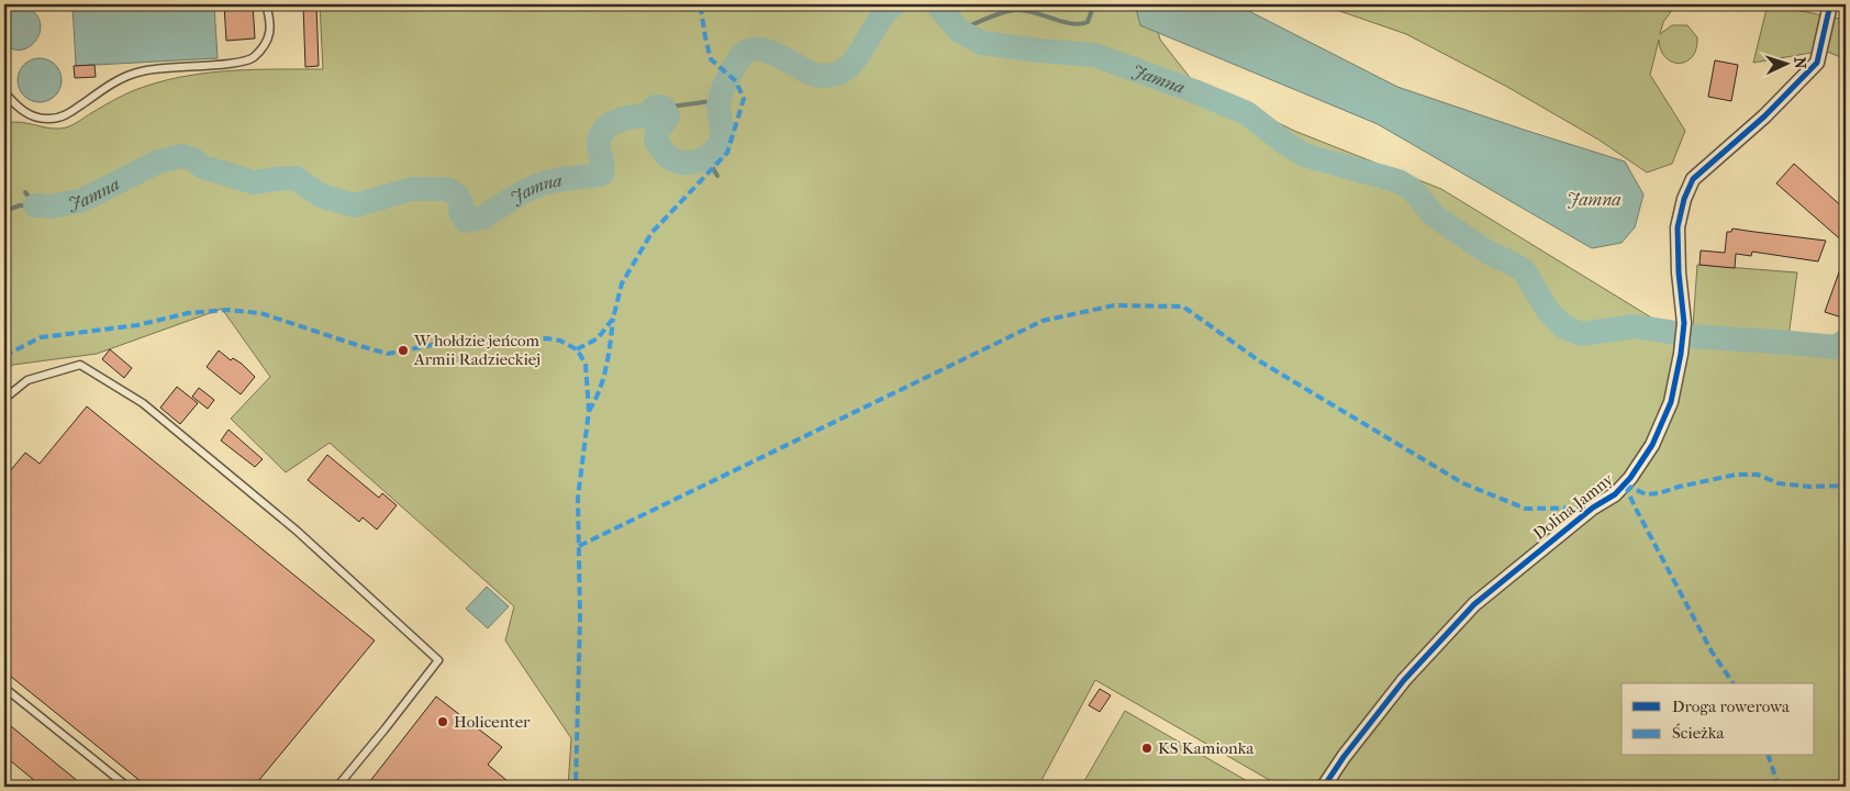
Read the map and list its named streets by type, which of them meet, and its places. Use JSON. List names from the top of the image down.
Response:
{
  "streets": {
    "street": ["Dolina Jamny"]
  },
  "water": ["Jamna"],
  "places": ["W hołdzie jeńcom Armii Radzieckiej", "Holicenter", "KS Kamionka"],
  "legend": ["Droga rowerowa", "Ścieżka"],
  "north": "right"
}
